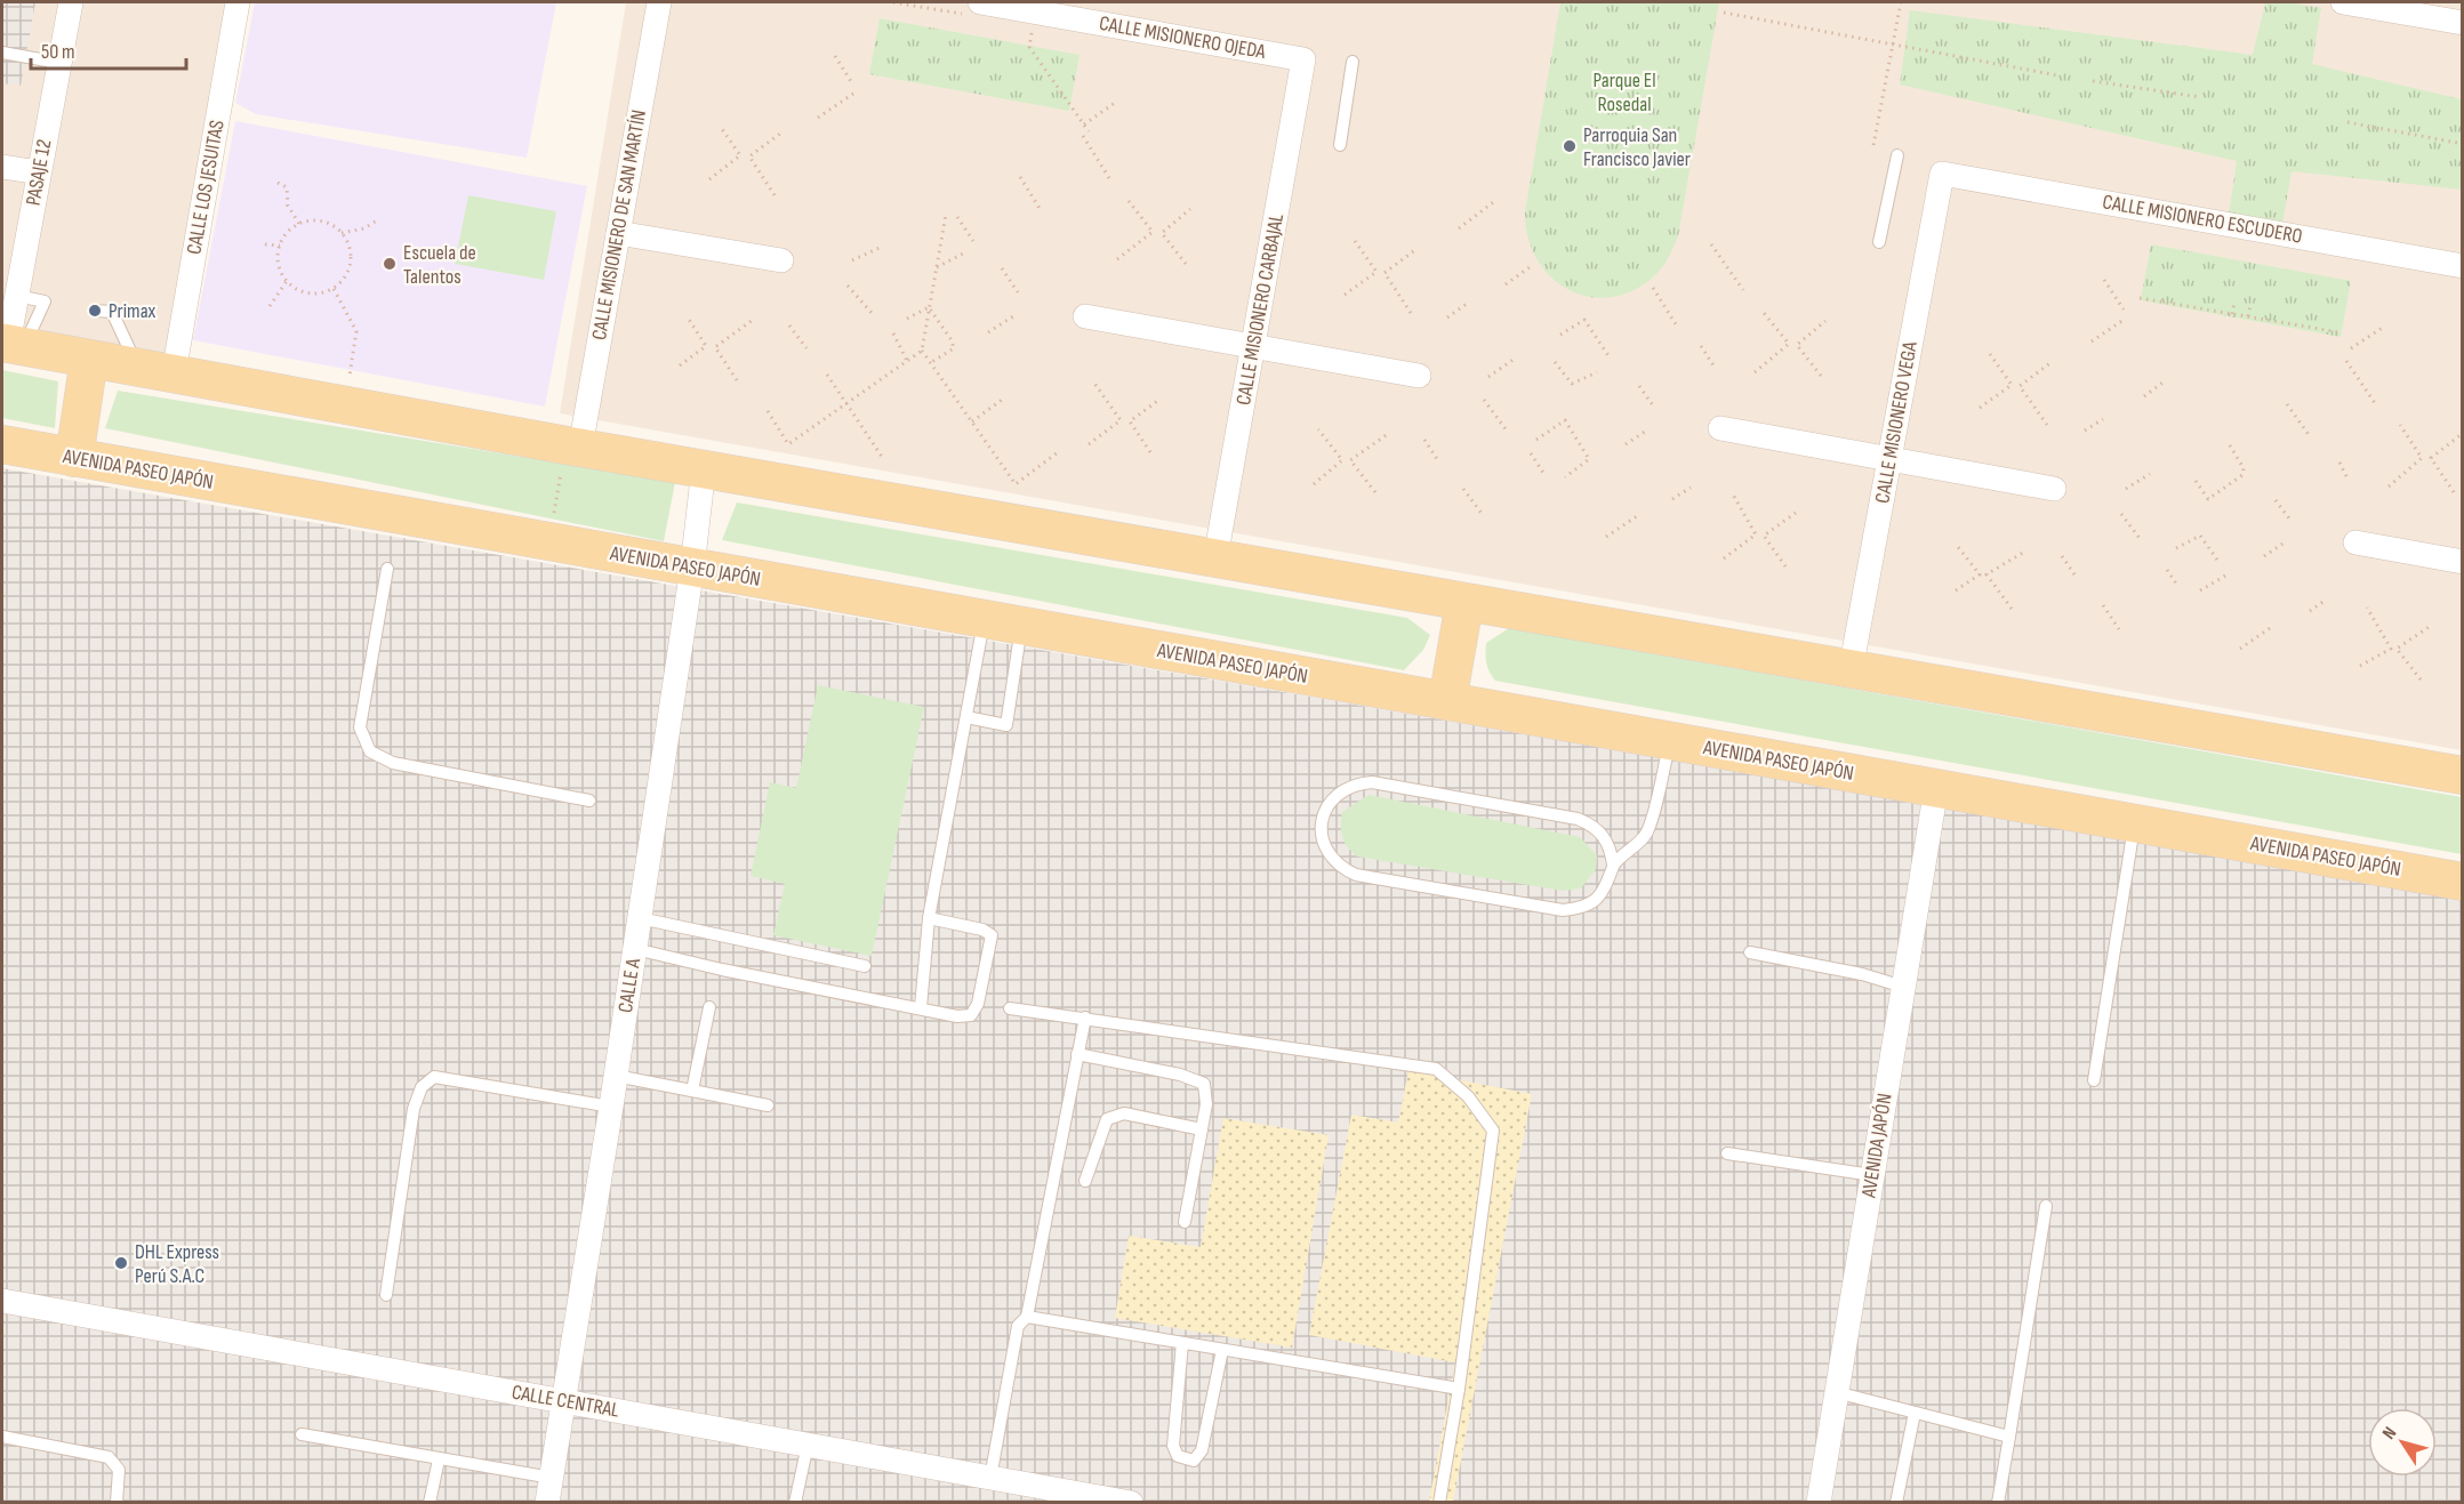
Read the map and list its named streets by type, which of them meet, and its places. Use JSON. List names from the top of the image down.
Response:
{
  "streets": {
    "main road": ["AVENIDA PASEO JAPÓN"],
    "street": [
      "CALLE MISIONERO OJEDA",
      "PASAJE 12",
      "CALLE LOS JESUITAS",
      "CALLE MISIONERO ESCUDERO",
      "CALLE MISIONERO DE SAN MARTÍN",
      "CALLE MISIONERO CARBAJAL",
      "CALLE MISIONERO VEGA",
      "CALLE A",
      "AVENIDA JAPÓN",
      "CALLE CENTRAL"
    ]
  },
  "crossings": [
    ["CALLE MISIONERO OJEDA", "CALLE MISIONERO CARBAJAL"],
    ["CALLE MISIONERO ESCUDERO", "CALLE MISIONERO VEGA"],
    ["AVENIDA PASEO JAPÓN", "CALLE A"],
    ["AVENIDA PASEO JAPÓN", "AVENIDA JAPÓN"],
    ["CALLE A", "CALLE CENTRAL"]
  ],
  "parks": ["Parque El Rosedal"],
  "places": [
    "Parroquia San Francisco Javier",
    "Escuela de Talentos",
    "Primax",
    "DHL Express Perú S.A.C"
  ],
  "scale_bar": "50 m",
  "north": "top left"
}
